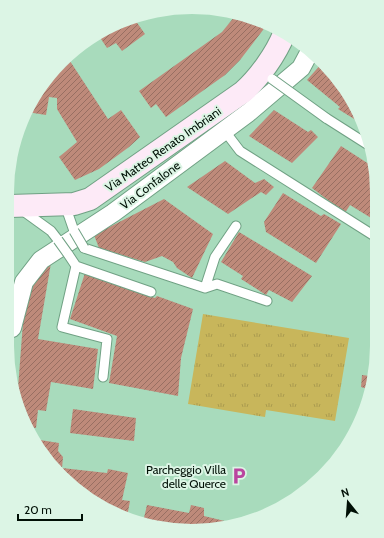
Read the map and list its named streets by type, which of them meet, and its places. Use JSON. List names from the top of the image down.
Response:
{
  "streets": {
    "main road": ["Via Matteo Renato Imbriani"],
    "street": ["Via Confalone"]
  },
  "places": {
    "parking": ["Parcheggio Villa delle Querce"]
  },
  "scale_bar": "20 m",
  "north": "top"
}
